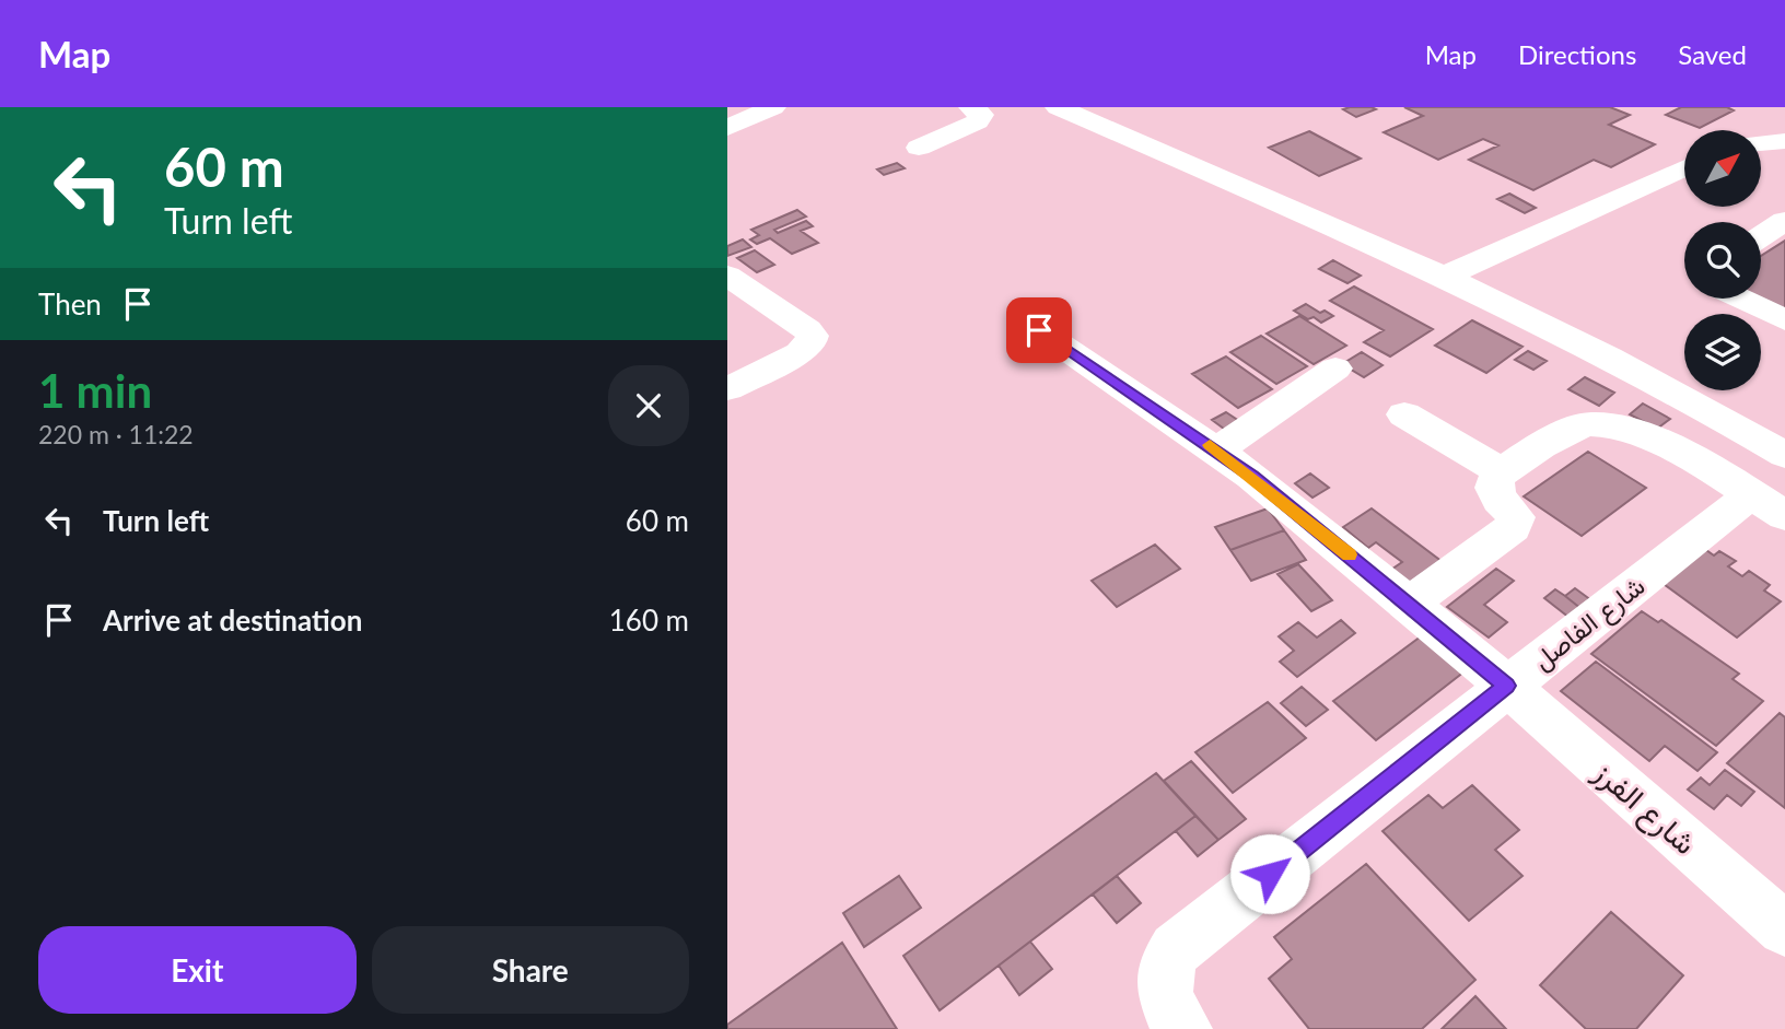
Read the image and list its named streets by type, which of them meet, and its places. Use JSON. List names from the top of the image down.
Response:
{
  "streets": {
    "street": ["شارع الفاصل", "شارع الفرز"]
  },
  "crossings": [
    ["شارع الفاصل", "شارع الفرز"]
  ],
  "north": "top right",
  "page": {
    "header": "Map",
    "nav": ["Map", "Directions", "Saved"],
    "turn": ["60 m", "Turn left"],
    "then": "Then",
    "heading": ["1 min", "220 m · 11:22"],
    "list": [
      {
        "name": "Turn left",
        "value": "60 m"
      },
      {
        "name": "Arrive at destination",
        "value": "160 m"
      }
    ],
    "buttons": ["Exit", "Share"]
  }
}
